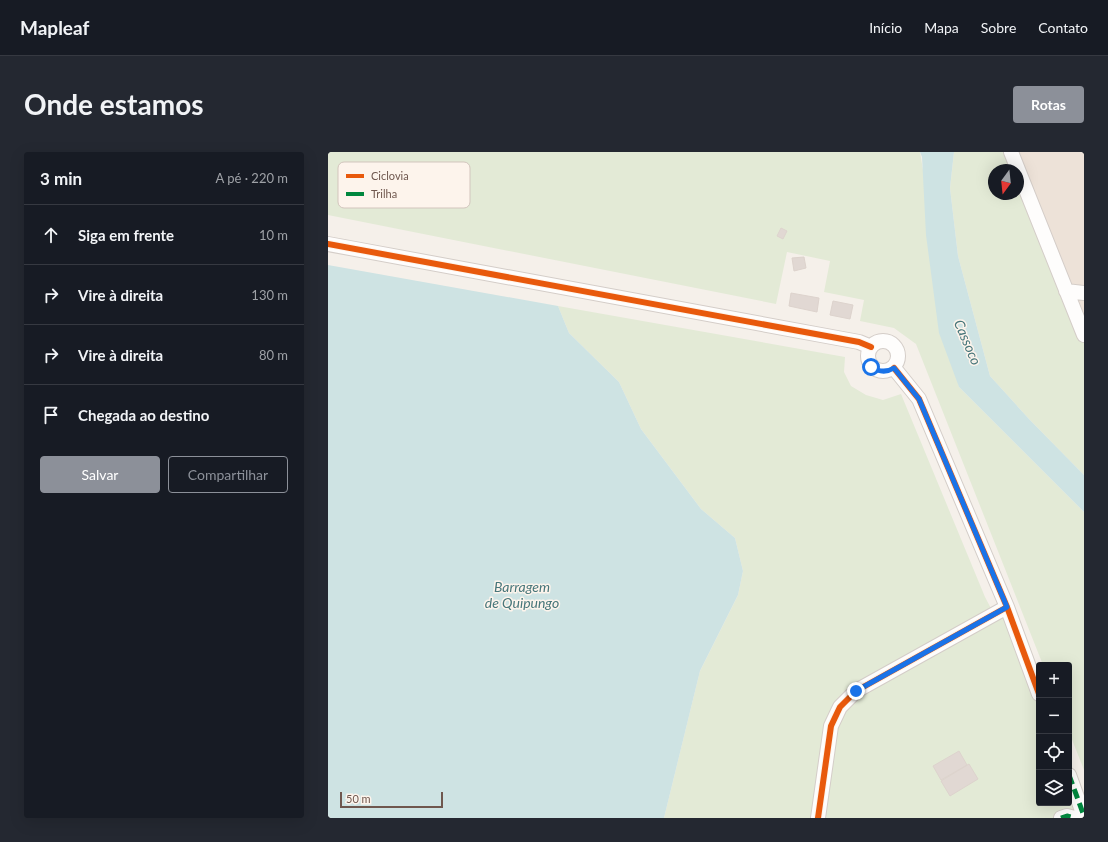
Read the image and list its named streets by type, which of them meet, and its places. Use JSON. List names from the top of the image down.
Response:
{
  "water": ["Cassoco", "Barragem de Quipungo"],
  "legend": ["Ciclovia", "Trilha"],
  "scale_bar": "50 m",
  "north": "bottom",
  "page": {
    "header": "Mapleaf",
    "nav": [
      "Início",
      "Mapa",
      "Sobre",
      "Contato"
    ],
    "buttons": [
      "Rotas",
      ["Salvar", "Compartilhar"]
    ],
    "title": "Onde estamos",
    "heading": ["3 min", "A pé · 220 m"],
    "list": [
      ["Siga em frente", "10 m"],
      ["Vire à direita", "130 m"],
      ["Vire à direita", "80 m"],
      "Chegada ao destino"
    ],
    "map_buttons": ["+", "−"],
    "scale": "50 m"
  }
}
